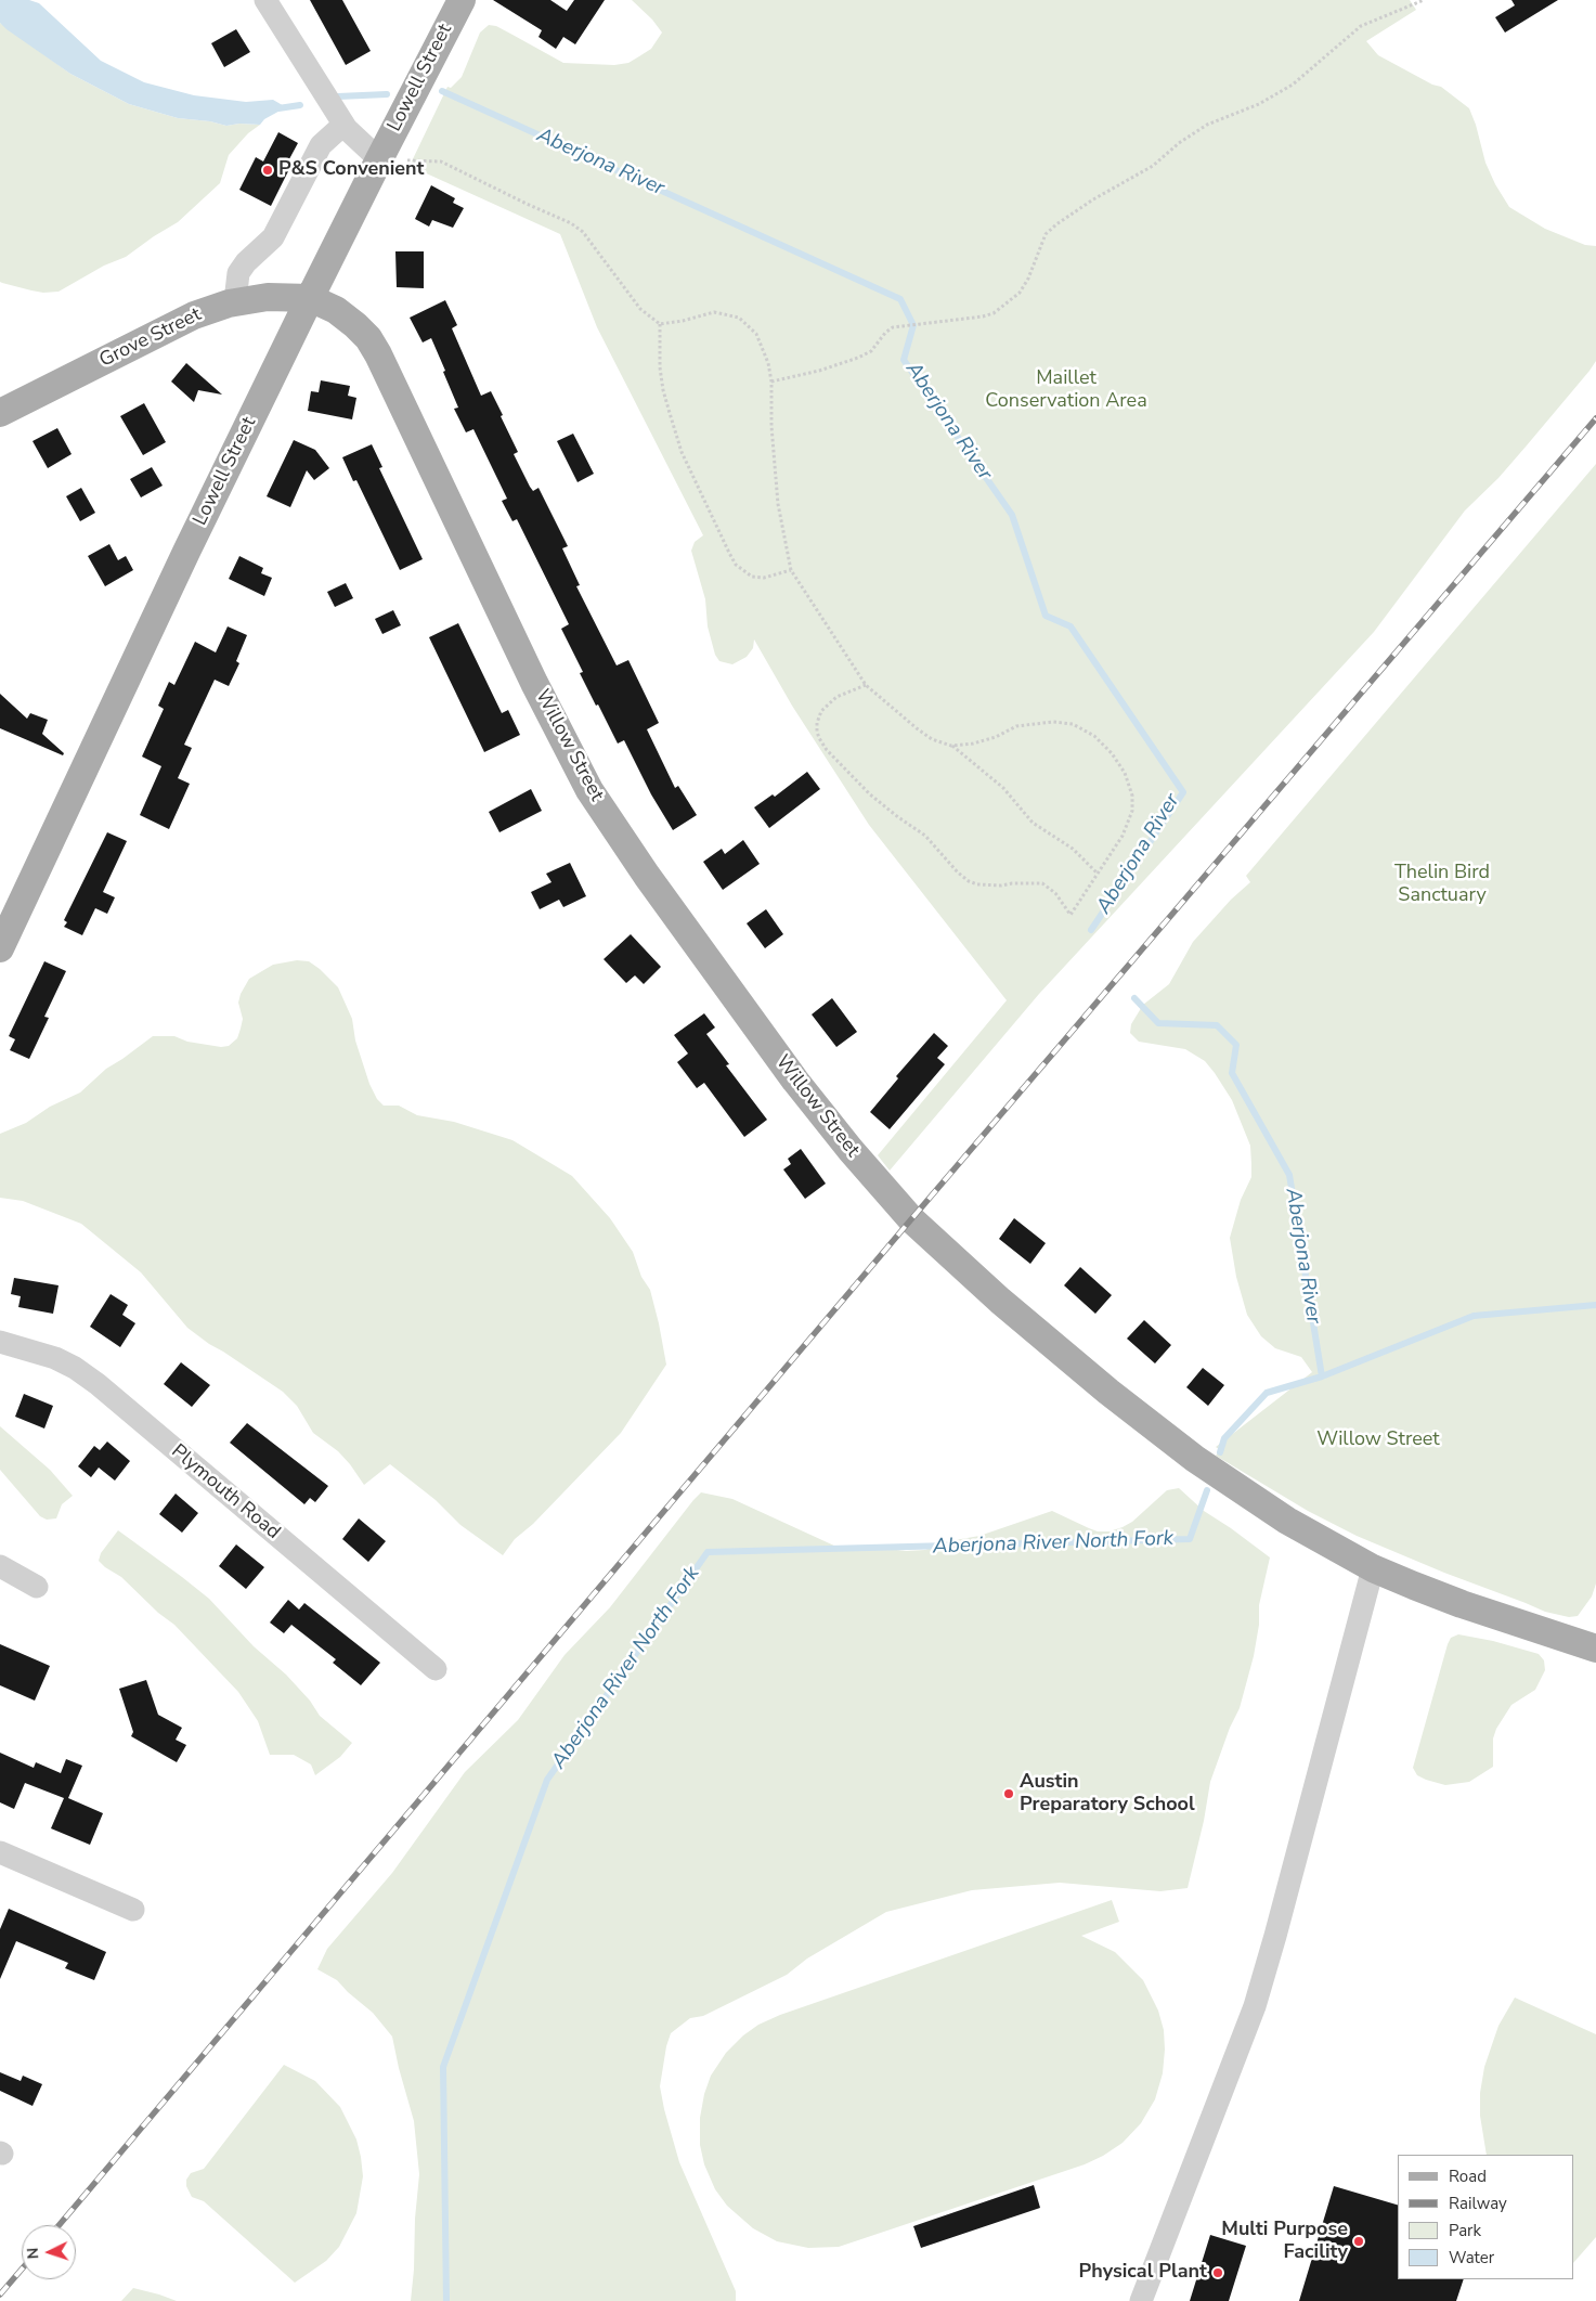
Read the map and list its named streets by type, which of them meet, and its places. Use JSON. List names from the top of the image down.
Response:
{
  "streets": {
    "main road": ["Lowell Street", "Grove Street", "Willow Street"],
    "street": ["Plymouth Road"]
  },
  "crossings": [
    ["Lowell Street", "Grove Street"],
    ["Lowell Street", "Willow Street"],
    ["Grove Street", "Willow Street"]
  ],
  "water": ["Aberjona River", "Aberjona River North Fork"],
  "parks": ["Maillet Conservation Area", "Thelin Bird Sanctuary", "Willow Street"],
  "places": [
    "P&S Convenient",
    "Austin Preparatory School",
    "Multi Purpose Facility",
    "Physical Plant"
  ],
  "legend": [
    "Road",
    "Railway",
    "Park",
    "Water"
  ],
  "north": "left"
}
